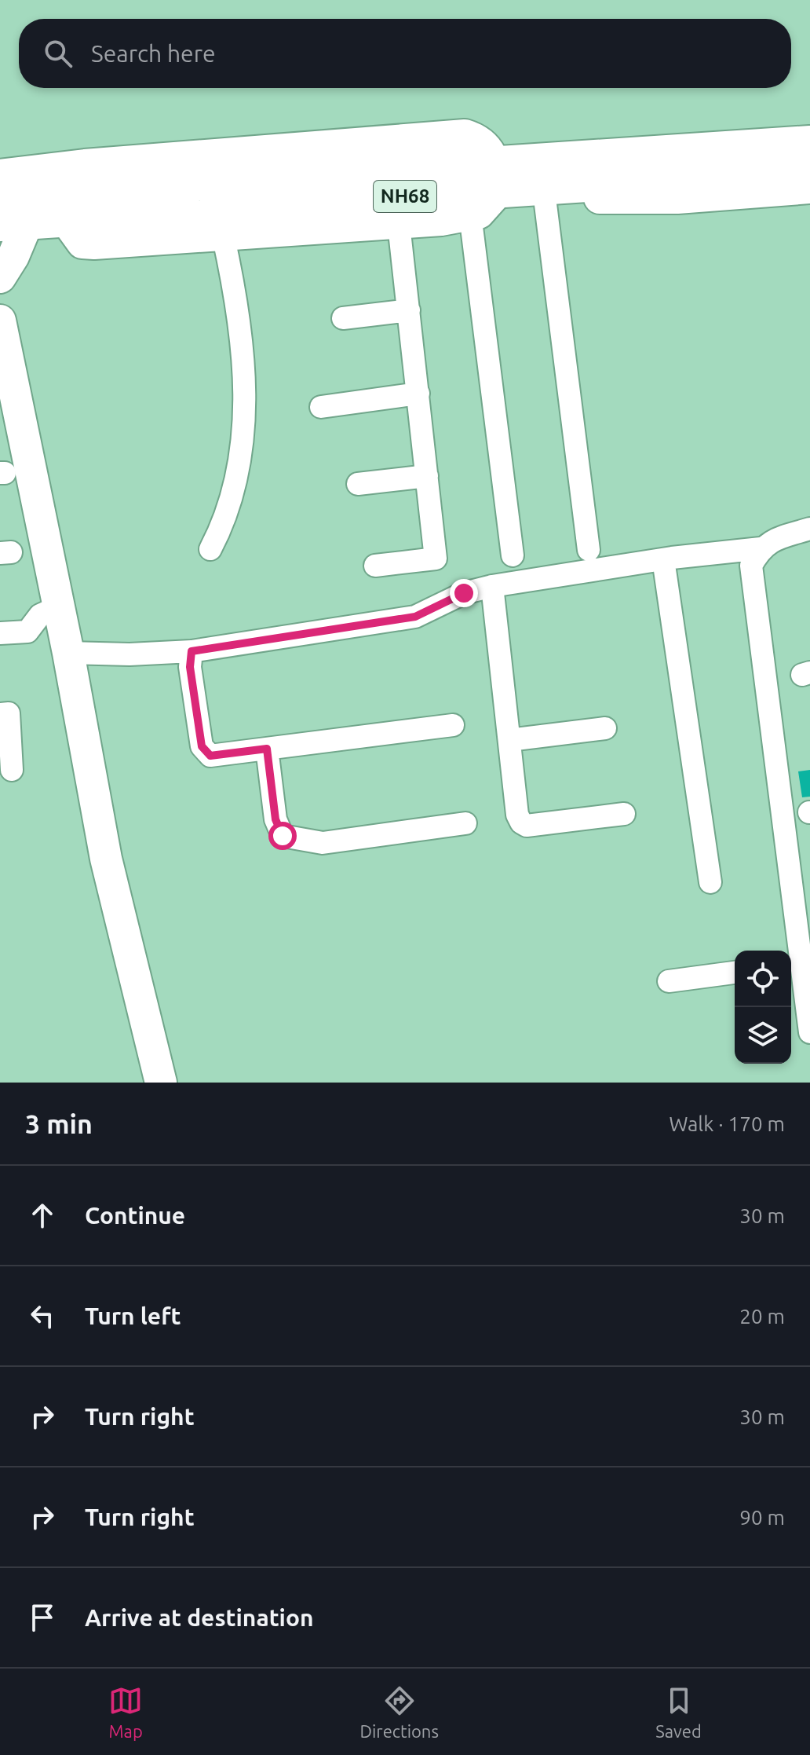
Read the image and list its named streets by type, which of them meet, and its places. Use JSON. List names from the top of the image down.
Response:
{
  "streets": {
    "highway": ["NH68"]
  },
  "page": {
    "search": "Search here",
    "heading": ["3 min", "Walk · 170 m"],
    "list": [
      ["Continue", "30 m"],
      ["Turn left", "20 m"],
      ["Turn right", "30 m"],
      ["Turn right", "90 m"],
      "Arrive at destination"
    ],
    "nav": ["Map", "Directions", "Saved"]
  }
}
